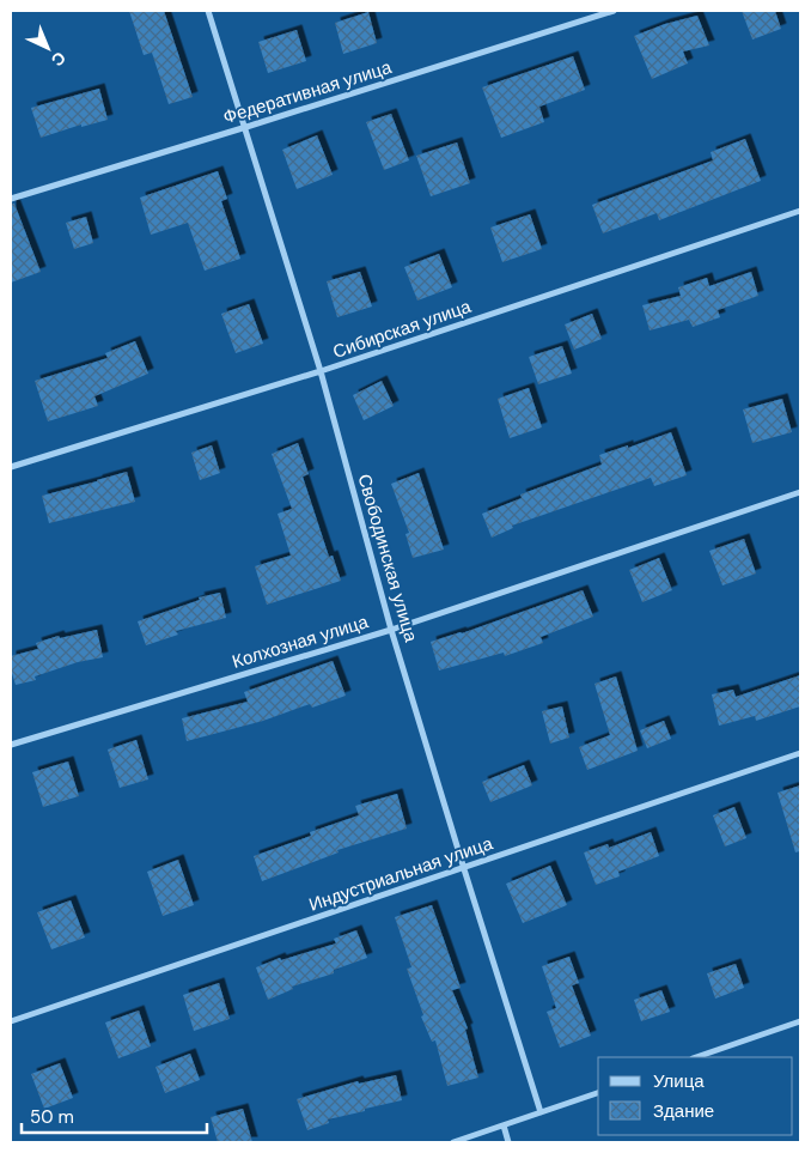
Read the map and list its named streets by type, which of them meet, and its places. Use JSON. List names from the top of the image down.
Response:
{
  "streets": {
    "street": [
      "Федеративная улица",
      "Сибирская улица",
      "Свободинская улица",
      "Колхозная улица",
      "Индустриальная улица"
    ]
  },
  "crossings": [
    ["Федеративная улица", "Свободинская улица"],
    ["Сибирская улица", "Свободинская улица"],
    ["Свободинская улица", "Колхозная улица"],
    ["Свободинская улица", "Индустриальная улица"]
  ],
  "legend": ["Улица", "Здание"],
  "scale_bar": "50 m",
  "north": "bottom right"
}
